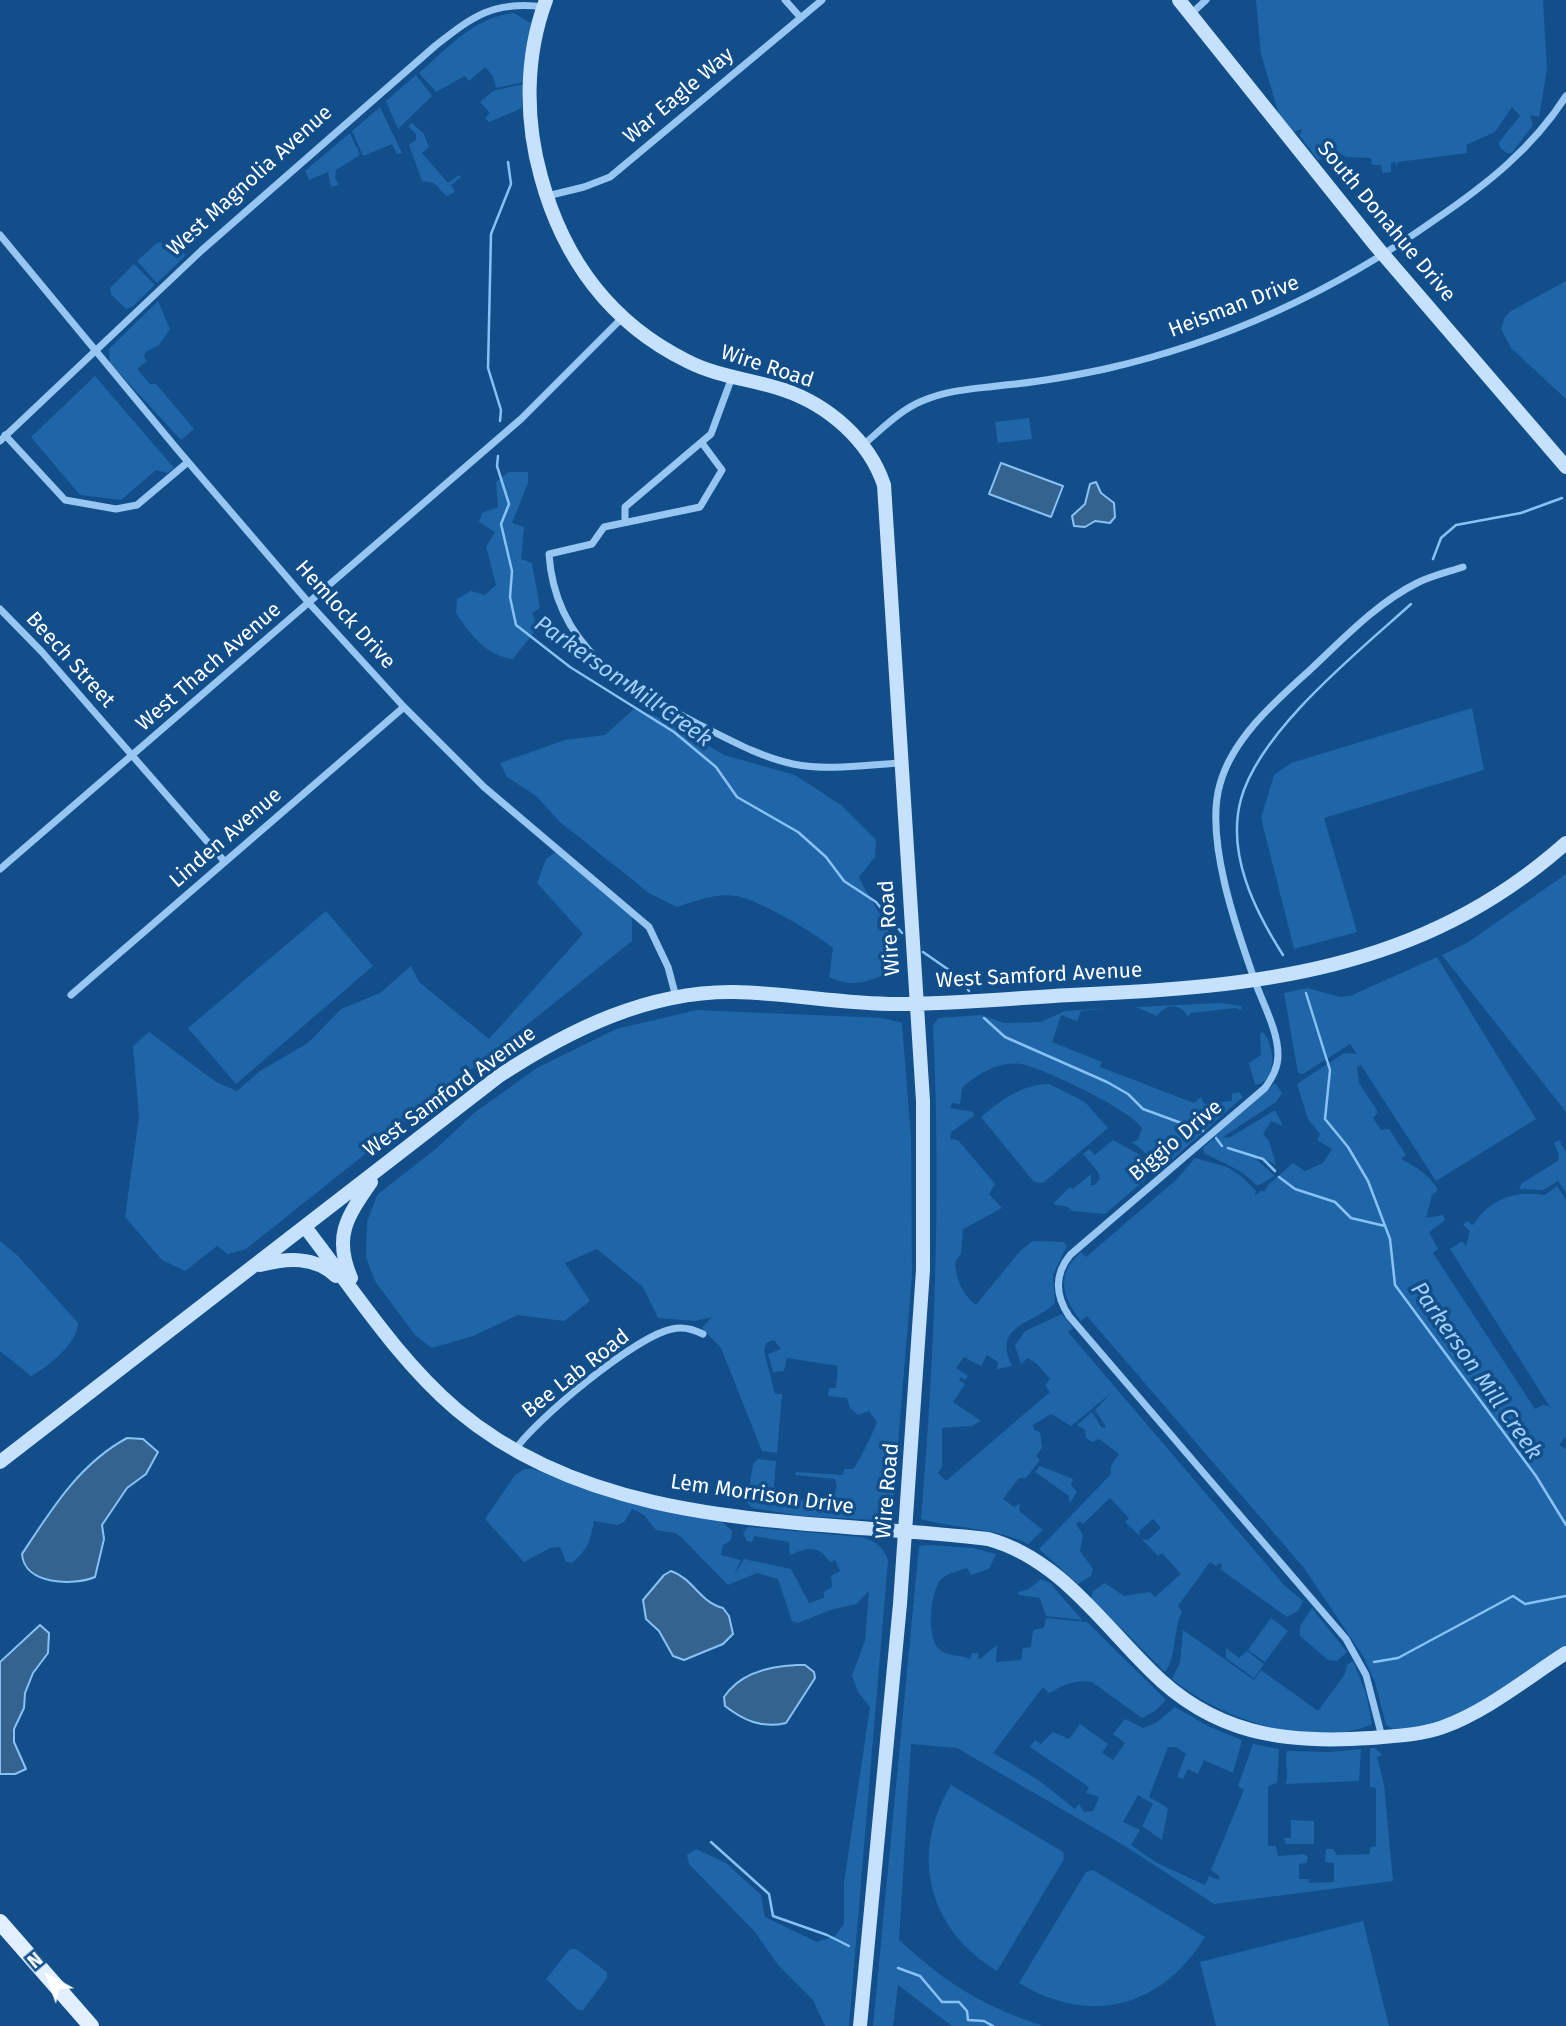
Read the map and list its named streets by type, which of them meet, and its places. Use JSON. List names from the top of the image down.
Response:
{
  "streets": {
    "street": [
      "War Eagle Way",
      "West Magnolia Avenue",
      "South Donahue Drive",
      "Heisman Drive",
      "Wire Road",
      "Hemlock Drive",
      "Beech Street",
      "West Thach Avenue",
      "Linden Avenue",
      "West Samford Avenue",
      "Biggio Drive",
      "Bee Lab Road",
      "Lem Morrison Drive"
    ]
  },
  "crossings": [
    ["War Eagle Way", "Wire Road"],
    ["West Magnolia Avenue", "Wire Road"],
    ["West Magnolia Avenue", "Hemlock Drive"],
    ["South Donahue Drive", "Heisman Drive"],
    ["Heisman Drive", "Wire Road"],
    ["Wire Road", "West Thach Avenue"],
    ["Wire Road", "West Samford Avenue"],
    ["Wire Road", "Lem Morrison Drive"],
    ["Hemlock Drive", "West Thach Avenue"],
    ["Hemlock Drive", "Linden Avenue"],
    ["Hemlock Drive", "West Samford Avenue"],
    ["Beech Street", "West Thach Avenue"],
    ["Beech Street", "Linden Avenue"],
    ["West Samford Avenue", "Biggio Drive"],
    ["West Samford Avenue", "Lem Morrison Drive"],
    ["Biggio Drive", "Lem Morrison Drive"],
    ["Bee Lab Road", "Lem Morrison Drive"]
  ],
  "water": ["Parkerson Mill Creek"],
  "north": "top left"
}
